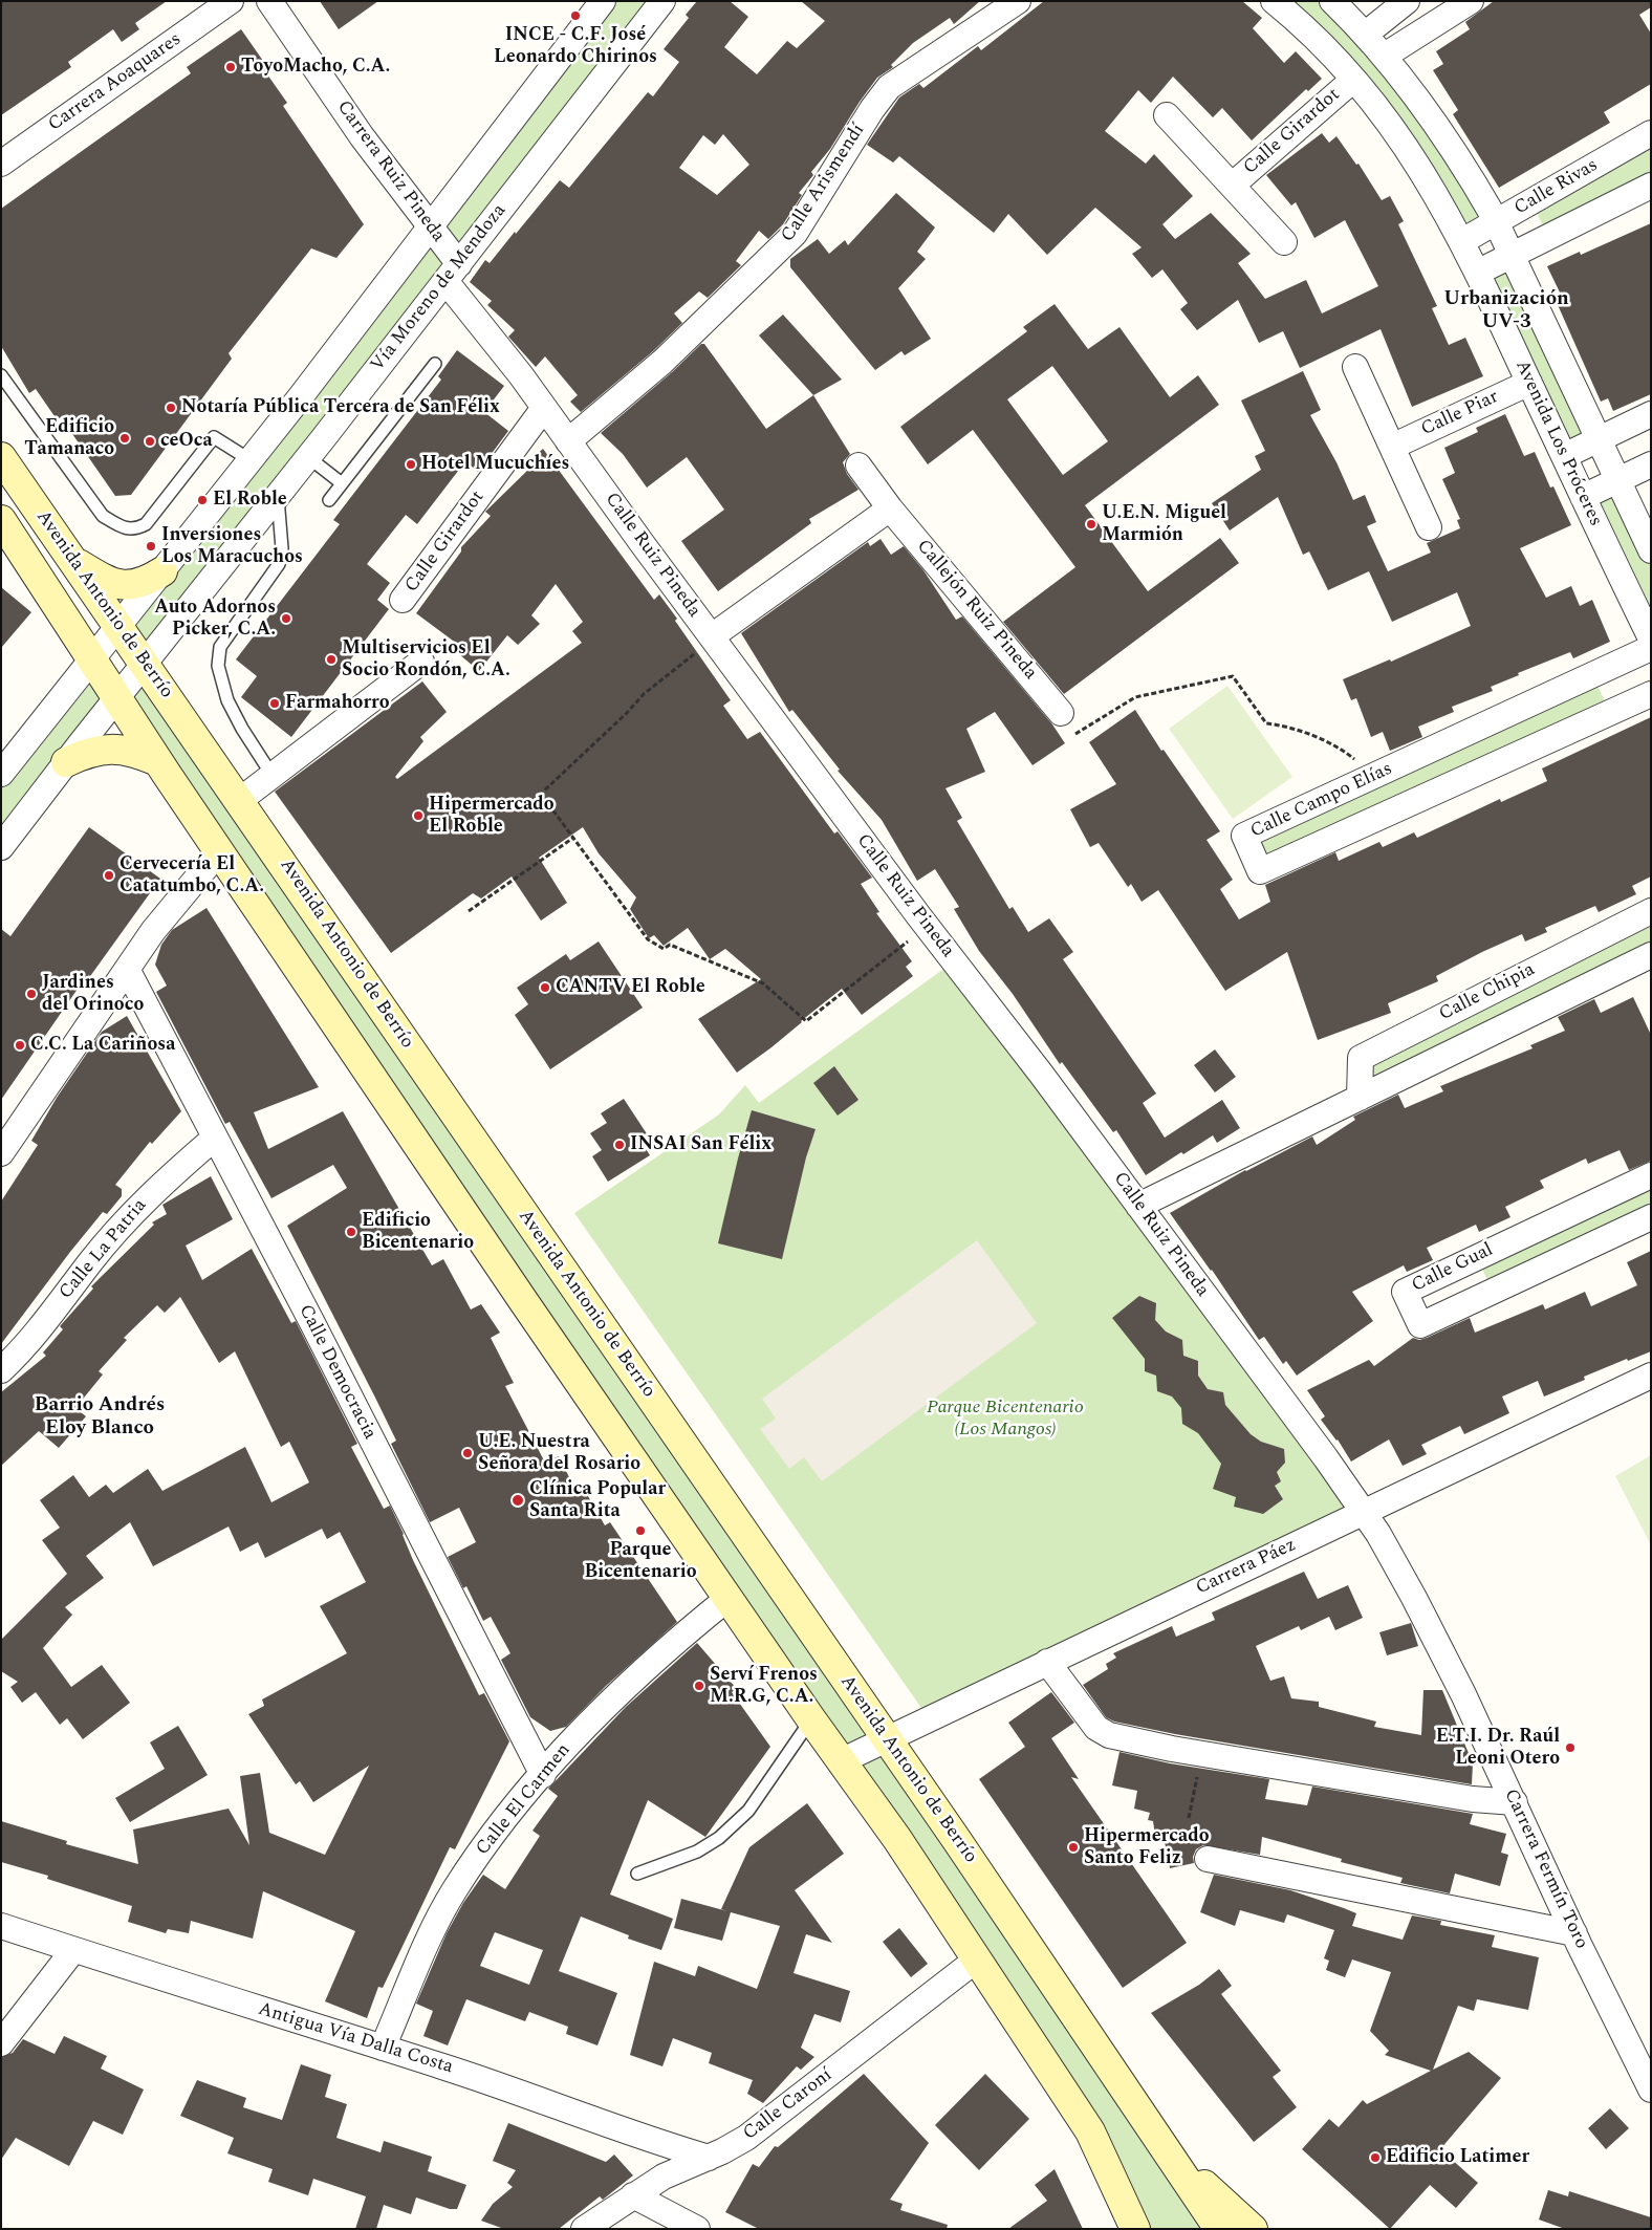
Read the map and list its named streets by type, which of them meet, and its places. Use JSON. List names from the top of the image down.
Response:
{
  "streets": {
    "street": [
      "Carrera Aoaquares",
      "Calle Girardot",
      "Carrera Ruiz Pineda",
      "Calle Arismendí",
      "Calle Rivas",
      "Vía Moreno de Mendoza",
      "Calle Piar",
      "Avenida Los Próceres",
      "Calle Ruiz Pineda",
      "Avenida Antonio de Berrío",
      "Callejón Ruiz Pineda",
      "Calle Campo Elías",
      "Calle Chipia",
      "Calle La Patria",
      "Calle Gual",
      "Calle Democracia",
      "Carrera Páez",
      "Calle El Carmen",
      "Carrera Fermín Toro",
      "Antigua Vía Dalla Costa",
      "Calle Caroní"
    ]
  },
  "crossings": [
    ["Calle Girardot", "Avenida Los Próceres"],
    ["Calle Girardot", "Calle Ruiz Pineda"],
    ["Carrera Ruiz Pineda", "Vía Moreno de Mendoza"],
    ["Carrera Ruiz Pineda", "Calle Ruiz Pineda"],
    ["Calle Arismendí", "Calle Ruiz Pineda"],
    ["Calle Rivas", "Avenida Los Próceres"],
    ["Vía Moreno de Mendoza", "Calle Ruiz Pineda"],
    ["Vía Moreno de Mendoza", "Avenida Antonio de Berrío"],
    ["Calle Piar", "Avenida Los Próceres"],
    ["Calle Ruiz Pineda", "Calle Chipia"],
    ["Calle Ruiz Pineda", "Carrera Páez"],
    ["Calle Ruiz Pineda", "Carrera Fermín Toro"],
    ["Avenida Antonio de Berrío", "Carrera Páez"],
    ["Avenida Antonio de Berrío", "Calle El Carmen"],
    ["Avenida Antonio de Berrío", "Calle Caroní"],
    ["Calle La Patria", "Calle Democracia"],
    ["Calle Democracia", "Calle El Carmen"],
    ["Carrera Páez", "Carrera Fermín Toro"],
    ["Calle El Carmen", "Antigua Vía Dalla Costa"],
    ["Antigua Vía Dalla Costa", "Calle Caroní"]
  ],
  "districts": ["Urbanización UV-3", "Barrio Andrés Eloy Blanco"],
  "parks": ["Parque Bicentenario (Los Mangos)"],
  "places": [
    "INCE - C.F. José Leonardo Chirinos",
    "ToyoMacho, C.A.",
    "Notaría Pública Tercera de San Félix",
    "Edificio Tamanaco",
    "ceOca",
    "Hotel Mucuchíes",
    "El Roble",
    "U.E.N. Miguel Marmión",
    "Inversiones Los Maracuchos",
    "Auto Adornos Picker, C.A.",
    "Multiservicios El Socio Rondón, C.A.",
    "Farmahorro",
    "Hipermercado El Roble",
    "Cervecería El Catatumbo, C.A.",
    "CANTV El Roble",
    "Jardines del Orinoco",
    "C.C. La Cariñosa",
    "INSAI San Félix",
    "Edificio Bicentenario",
    "U.E. Nuestra Señora del Rosario",
    "Clínica Popular Santa Rita",
    "Parque Bicentenario",
    "Serví Frenos M.R.G, C.A.",
    "E.T.I. Dr. Raúl Leoni Otero",
    "Hipermercado Santo Feliz",
    "Edificio Latimer"
  ]
}
